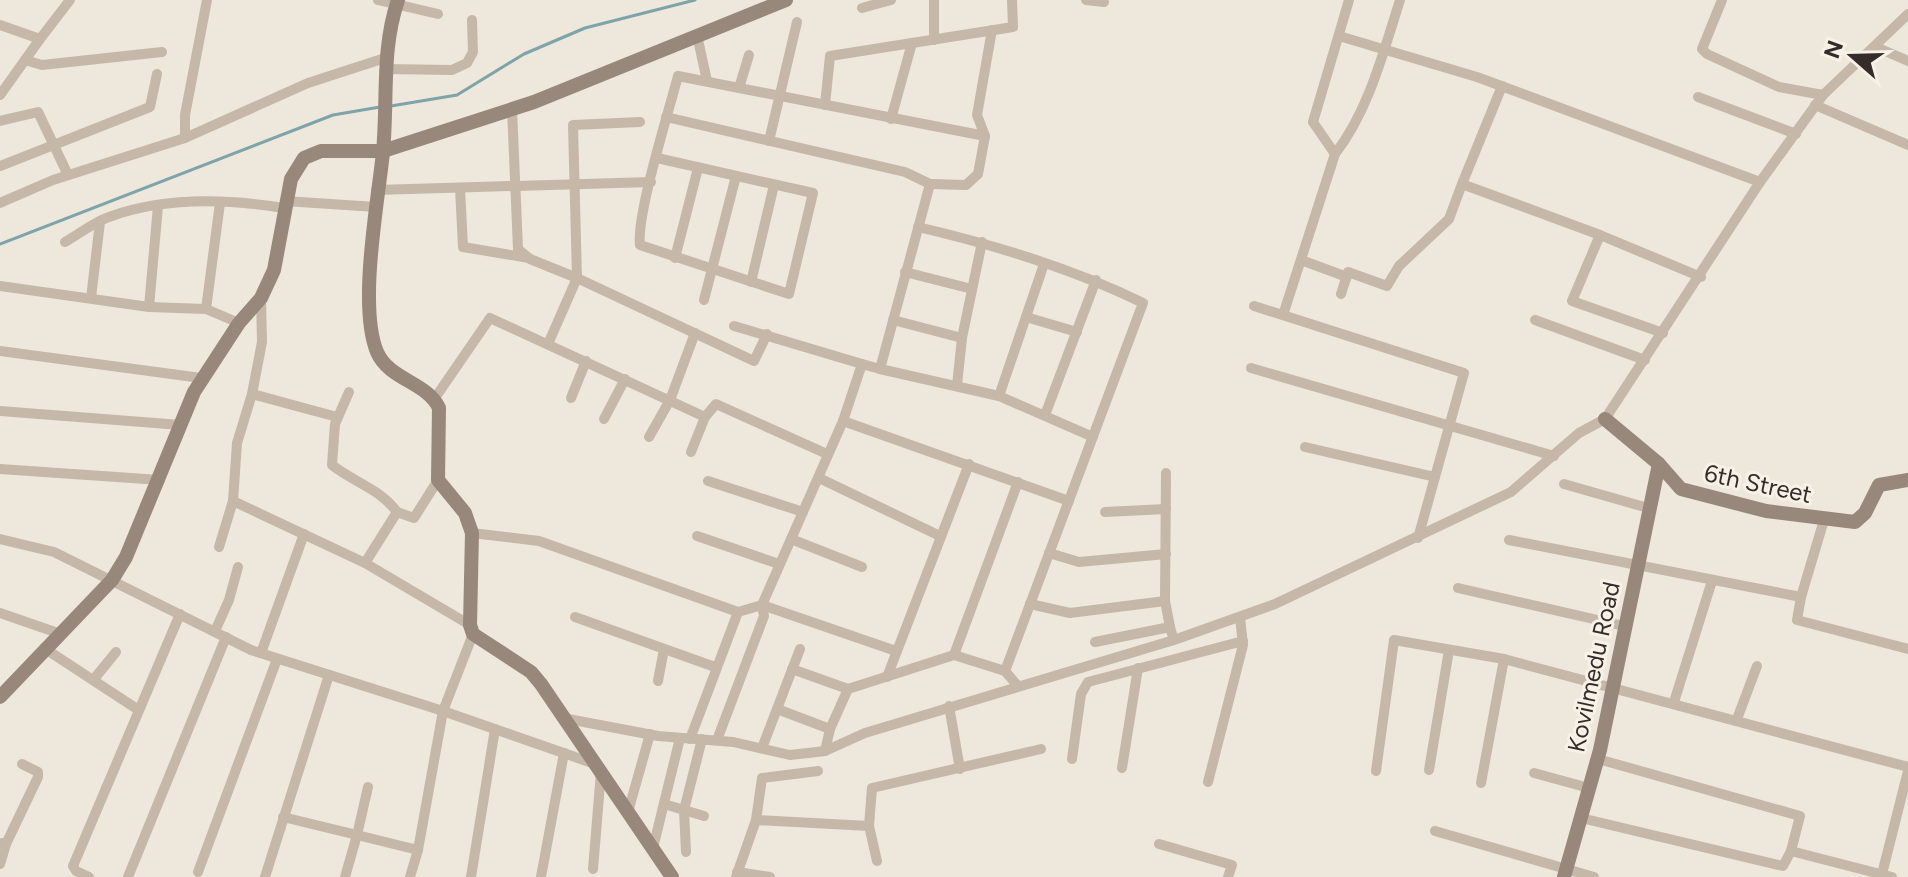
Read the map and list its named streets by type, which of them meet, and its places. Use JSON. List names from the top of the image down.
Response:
{
  "streets": {
    "street": ["6th Street", "Kovilmedu Road"]
  },
  "crossings": [
    ["6th Street", "Kovilmedu Road"]
  ],
  "north": "left"
}
